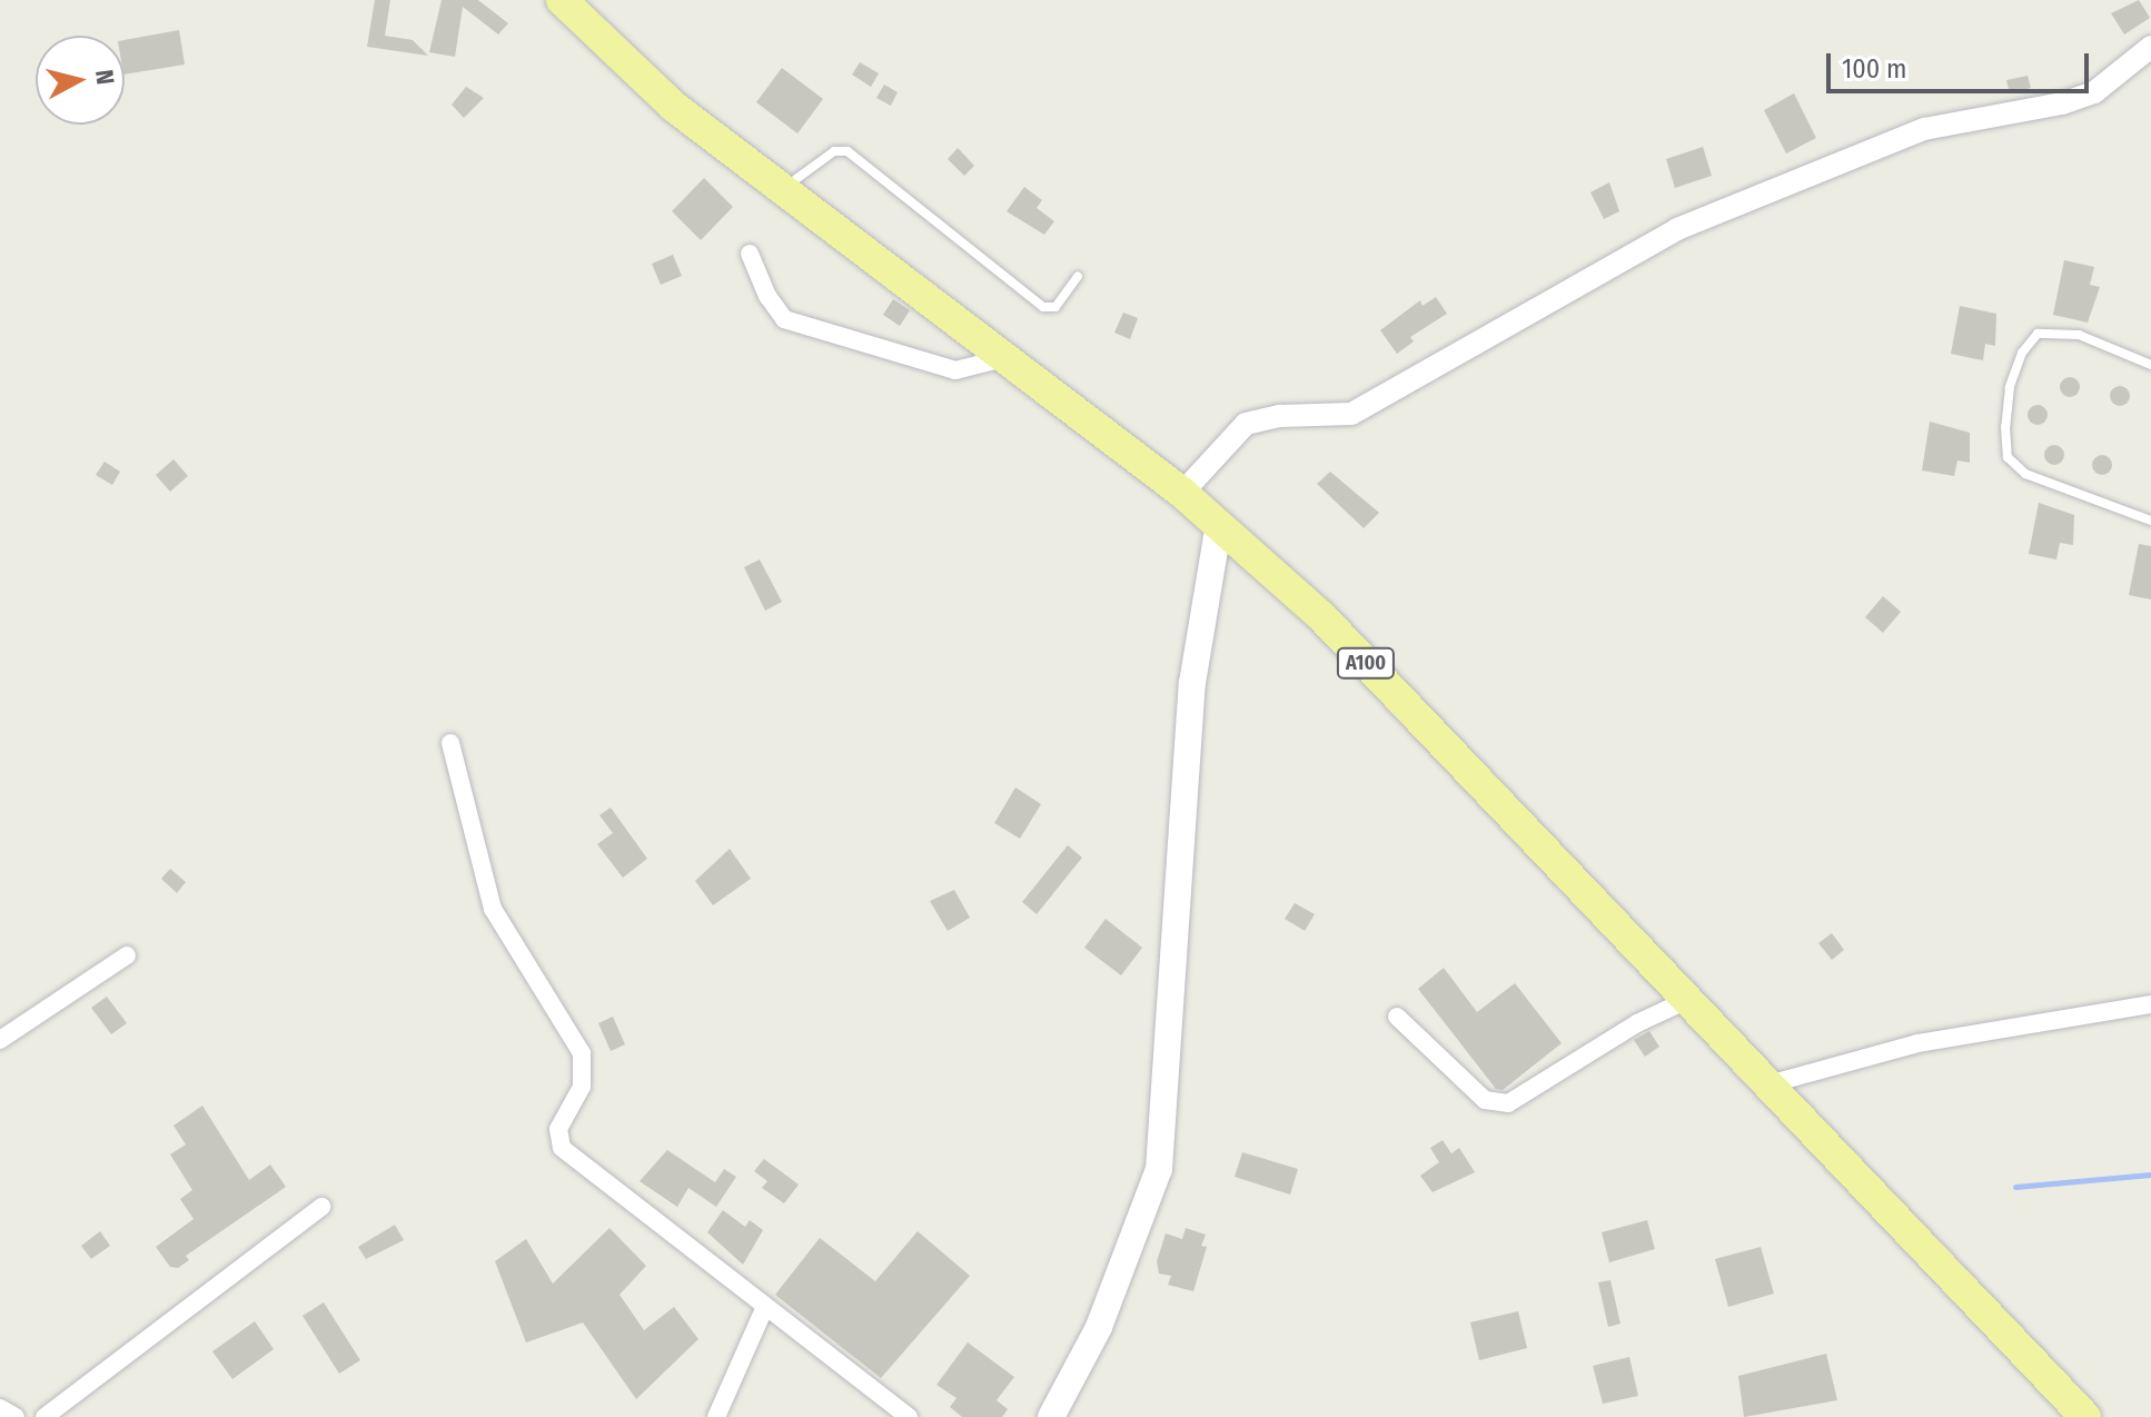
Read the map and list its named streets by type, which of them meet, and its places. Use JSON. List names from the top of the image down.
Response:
{
  "streets": {
    "highway": ["A100"]
  },
  "scale_bar": "100 m",
  "north": "right"
}
